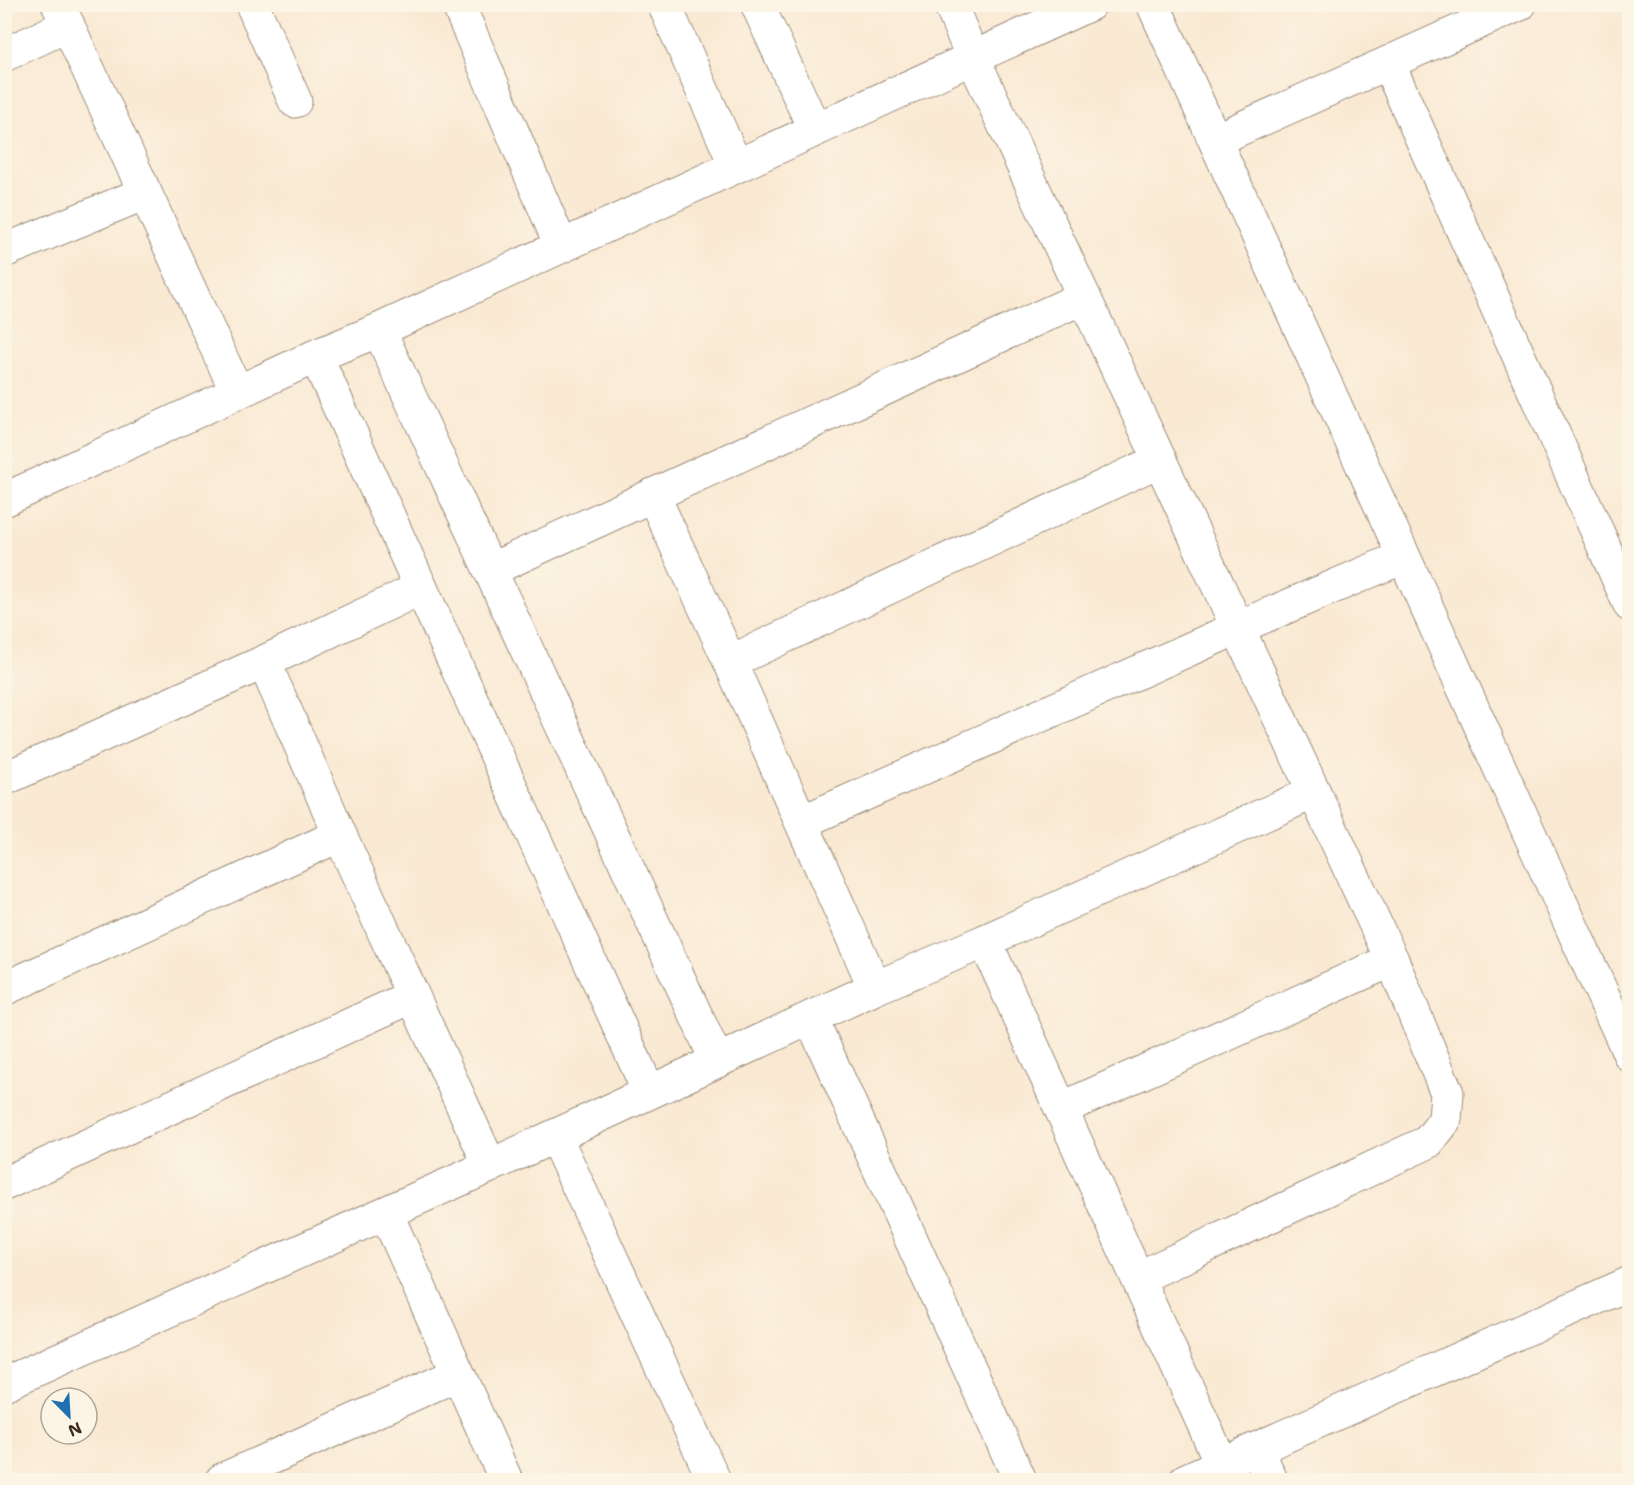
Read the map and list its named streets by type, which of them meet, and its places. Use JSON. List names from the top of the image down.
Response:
{
  "north": "bottom right"
}
